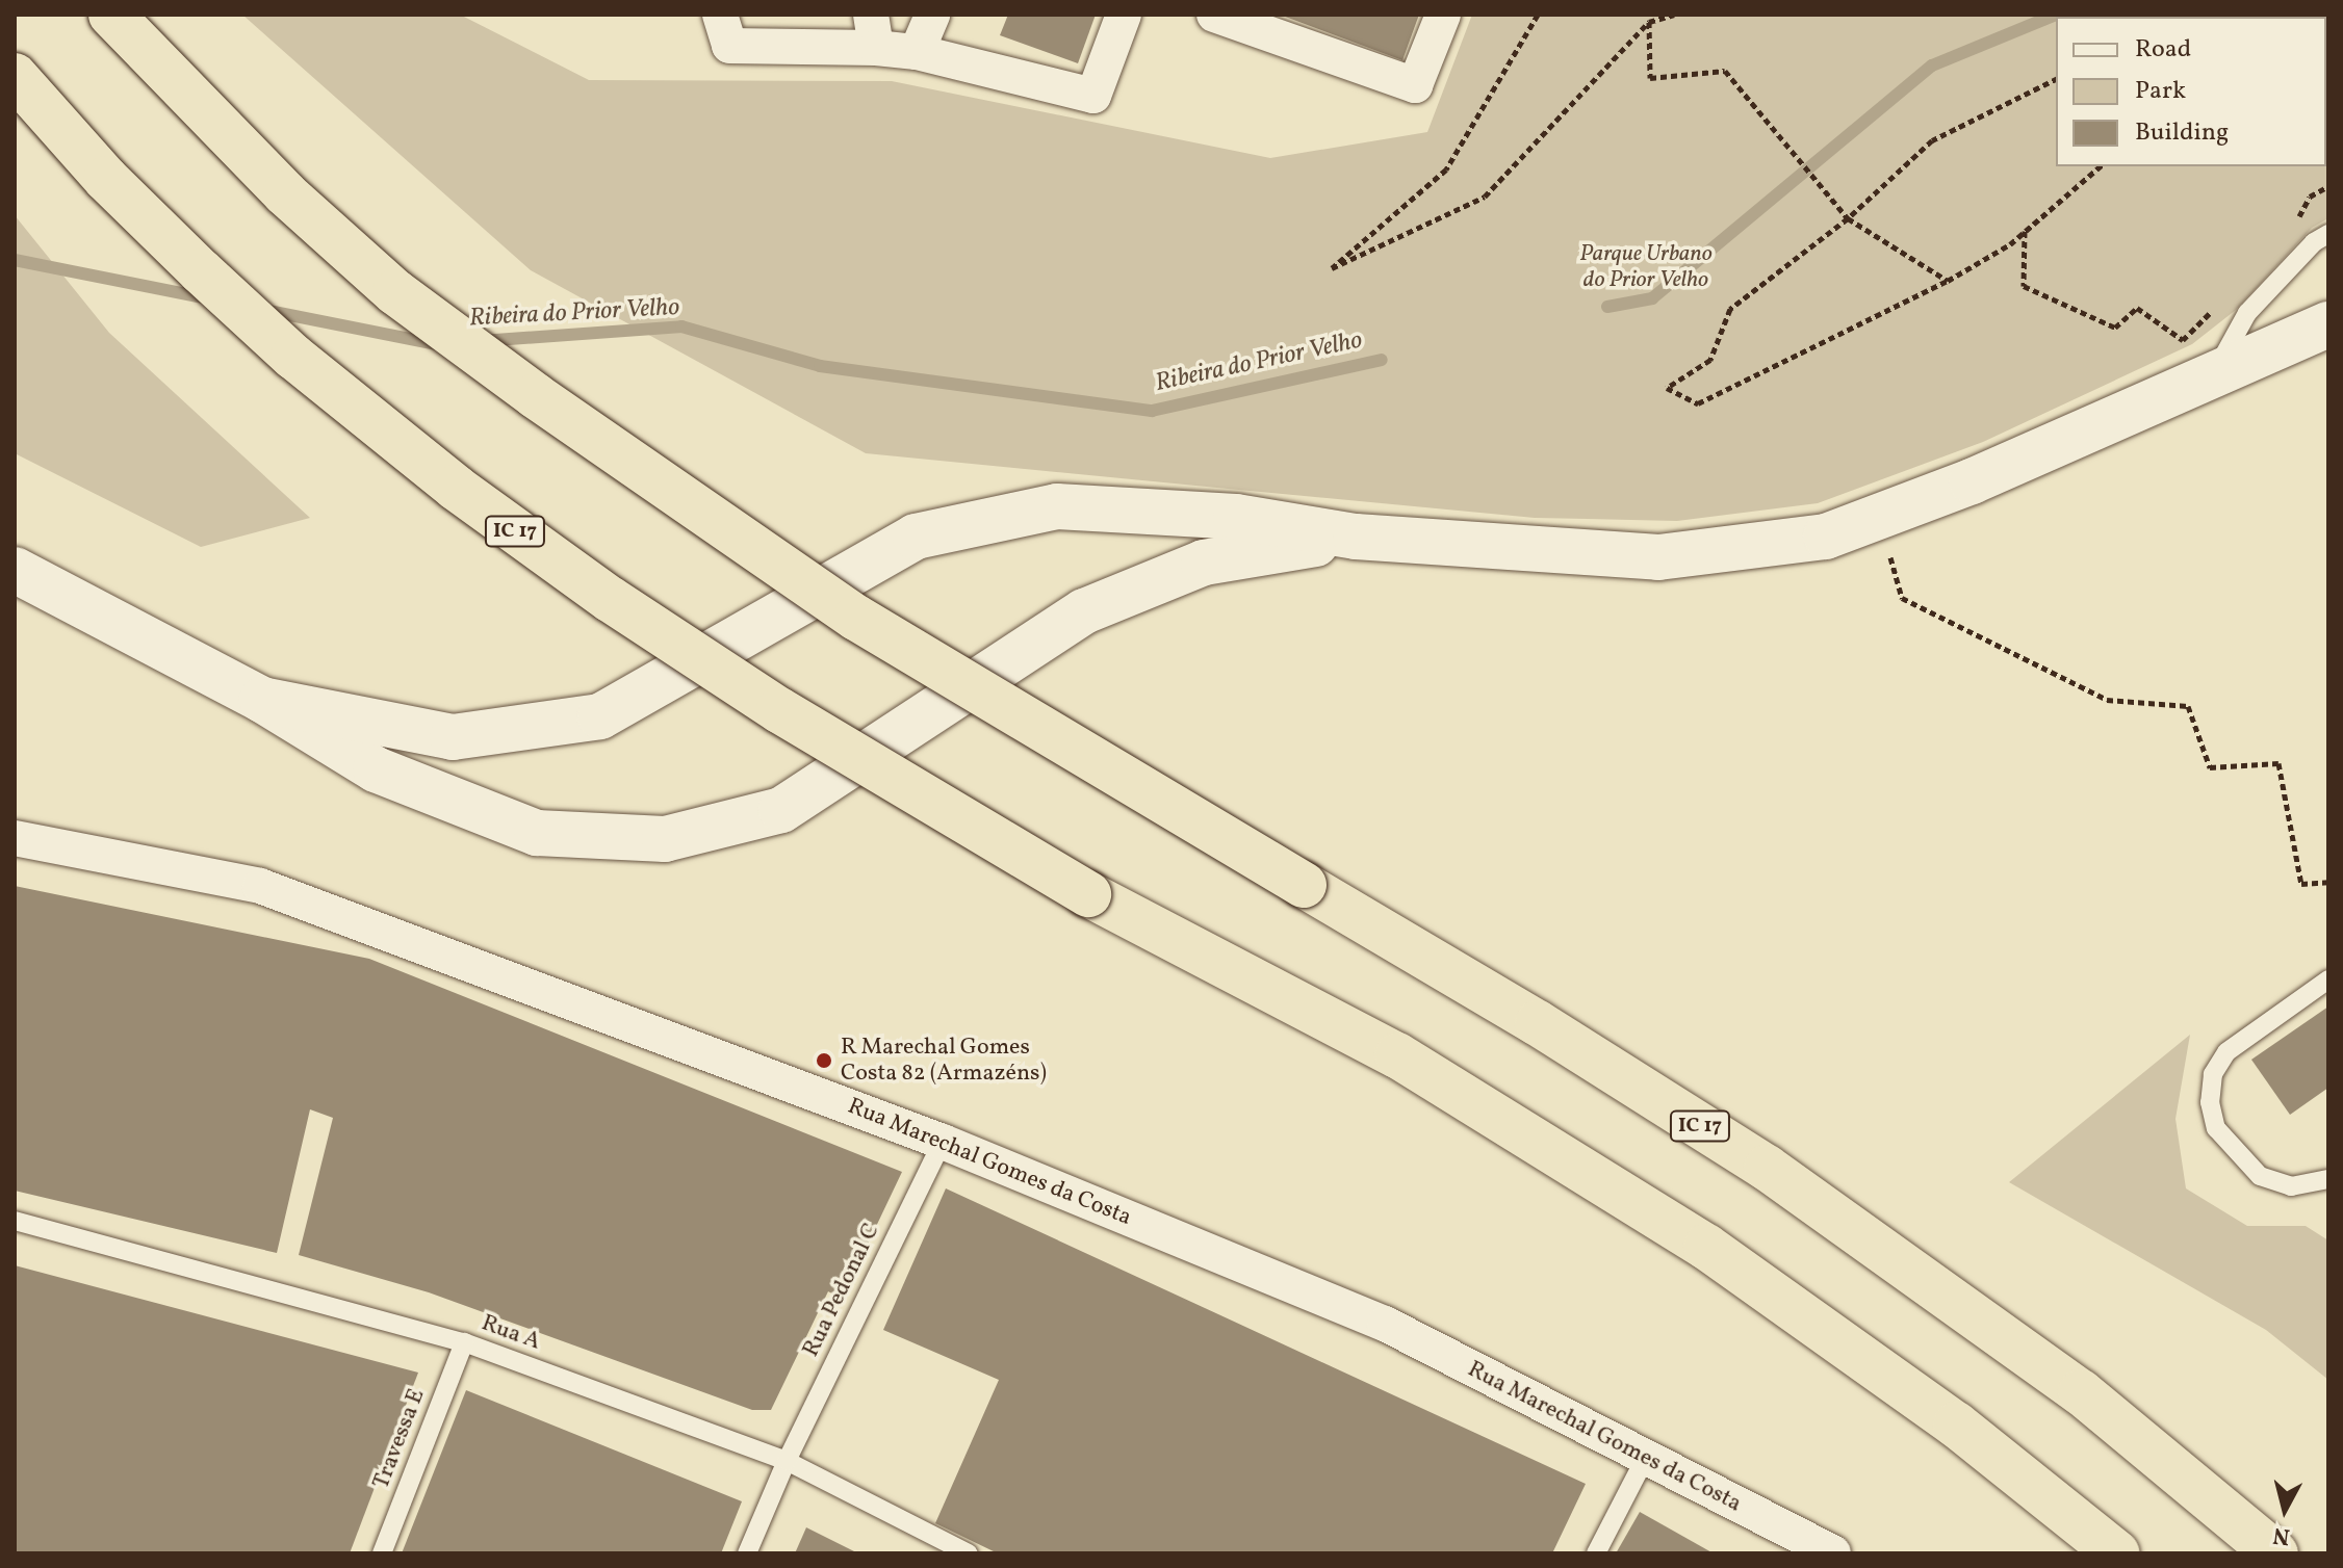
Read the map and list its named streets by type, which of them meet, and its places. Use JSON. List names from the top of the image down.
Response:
{
  "streets": {
    "highway": ["IC 17"],
    "street": ["Rua Marechal Gomes da Costa"],
    "lane": ["Rua Pedonal C", "Rua A", "Travessa E"]
  },
  "crossings": [
    ["Rua Marechal Gomes da Costa", "Rua Pedonal C"],
    ["Rua Pedonal C", "Rua A"],
    ["Rua A", "Travessa E"]
  ],
  "water": ["Ribeira do Prior Velho"],
  "parks": ["Parque Urbano do Prior Velho"],
  "places": ["R Marechal Gomes Costa 82 (Armazéns)"],
  "legend": ["Road", "Park", "Building"],
  "north": "bottom"
}
